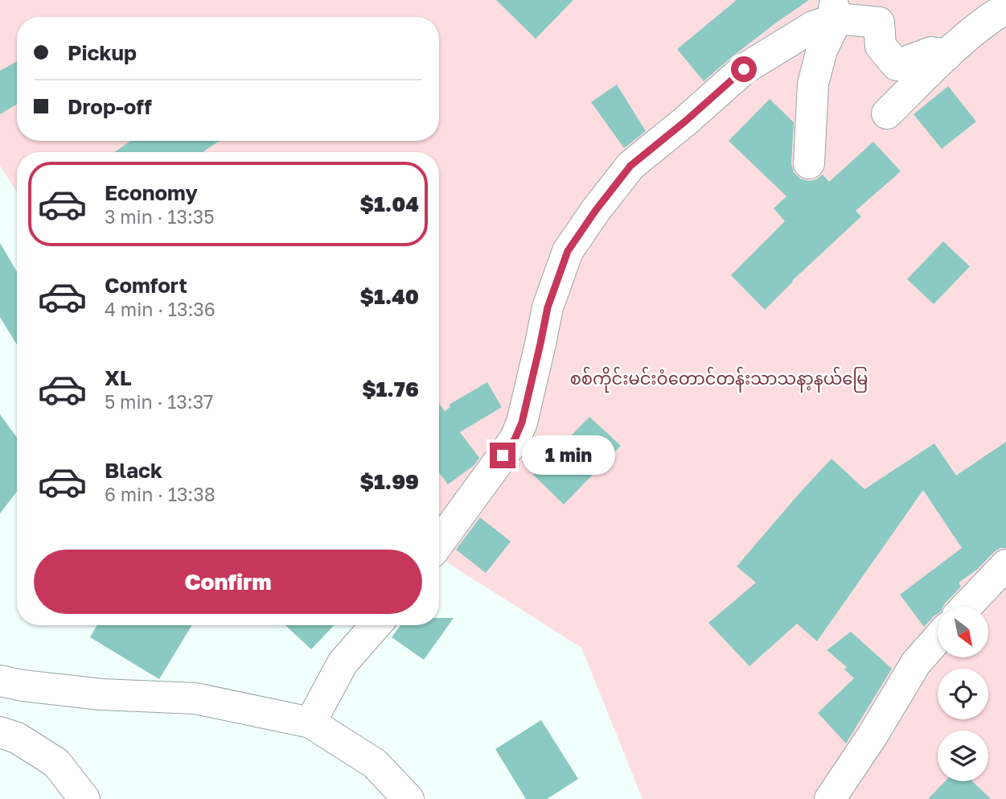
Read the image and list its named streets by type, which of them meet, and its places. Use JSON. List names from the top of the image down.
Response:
{
  "parks": ["စစ်ကိုင်းမင်းဝံတောင်တန်းသာသနာ့နယ်မြေ"],
  "north": "bottom right",
  "page": {
    "banner": ["Pickup", "Drop-off"],
    "list": [
      {
        "name": "Economy",
        "note": "3 min · 13:35",
        "value": "$1.04"
      },
      {
        "name": "Comfort",
        "note": "4 min · 13:36",
        "value": "$1.40"
      },
      {
        "name": "XL",
        "note": "5 min · 13:37",
        "value": "$1.76"
      },
      {
        "name": "Black",
        "note": "6 min · 13:38",
        "value": "$1.99"
      }
    ],
    "bubble": "1 min",
    "buttons": "Confirm"
  }
}
